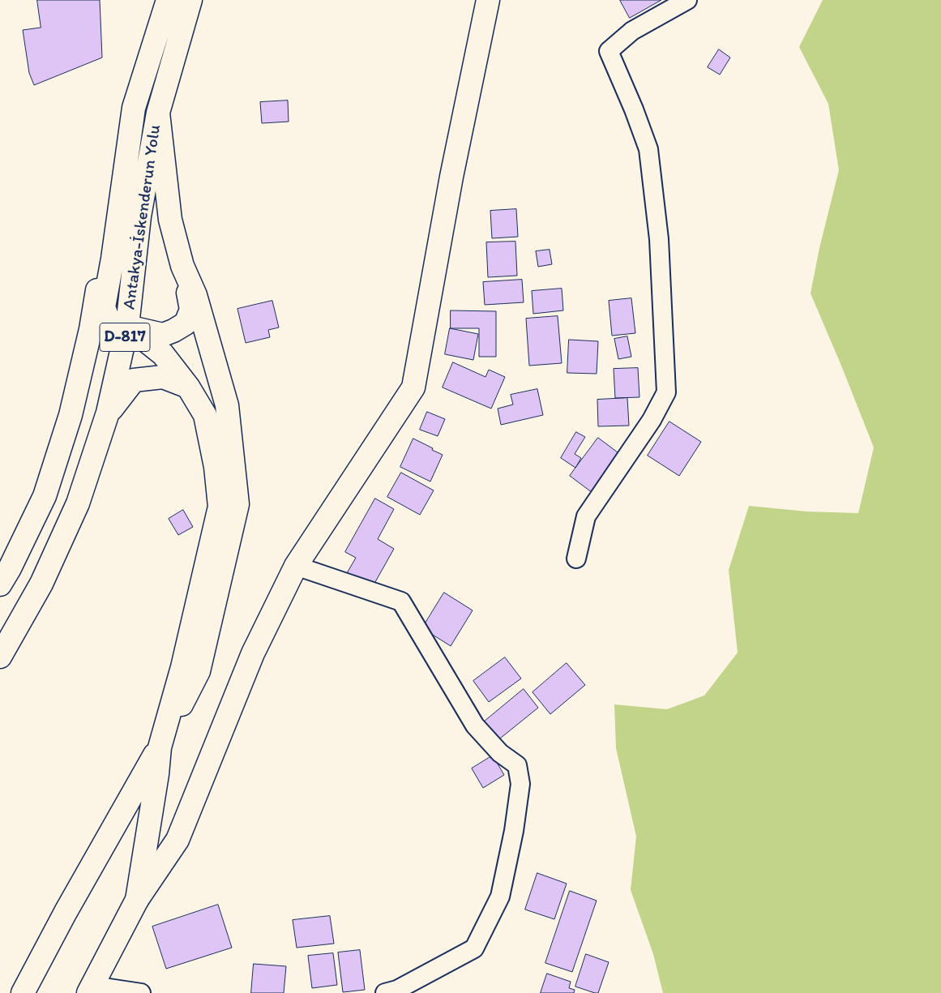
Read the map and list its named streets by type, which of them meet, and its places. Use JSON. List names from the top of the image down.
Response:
{
  "streets": {
    "main road": ["Antakya-İskenderun Yolu", "D-817"]
  }
}
